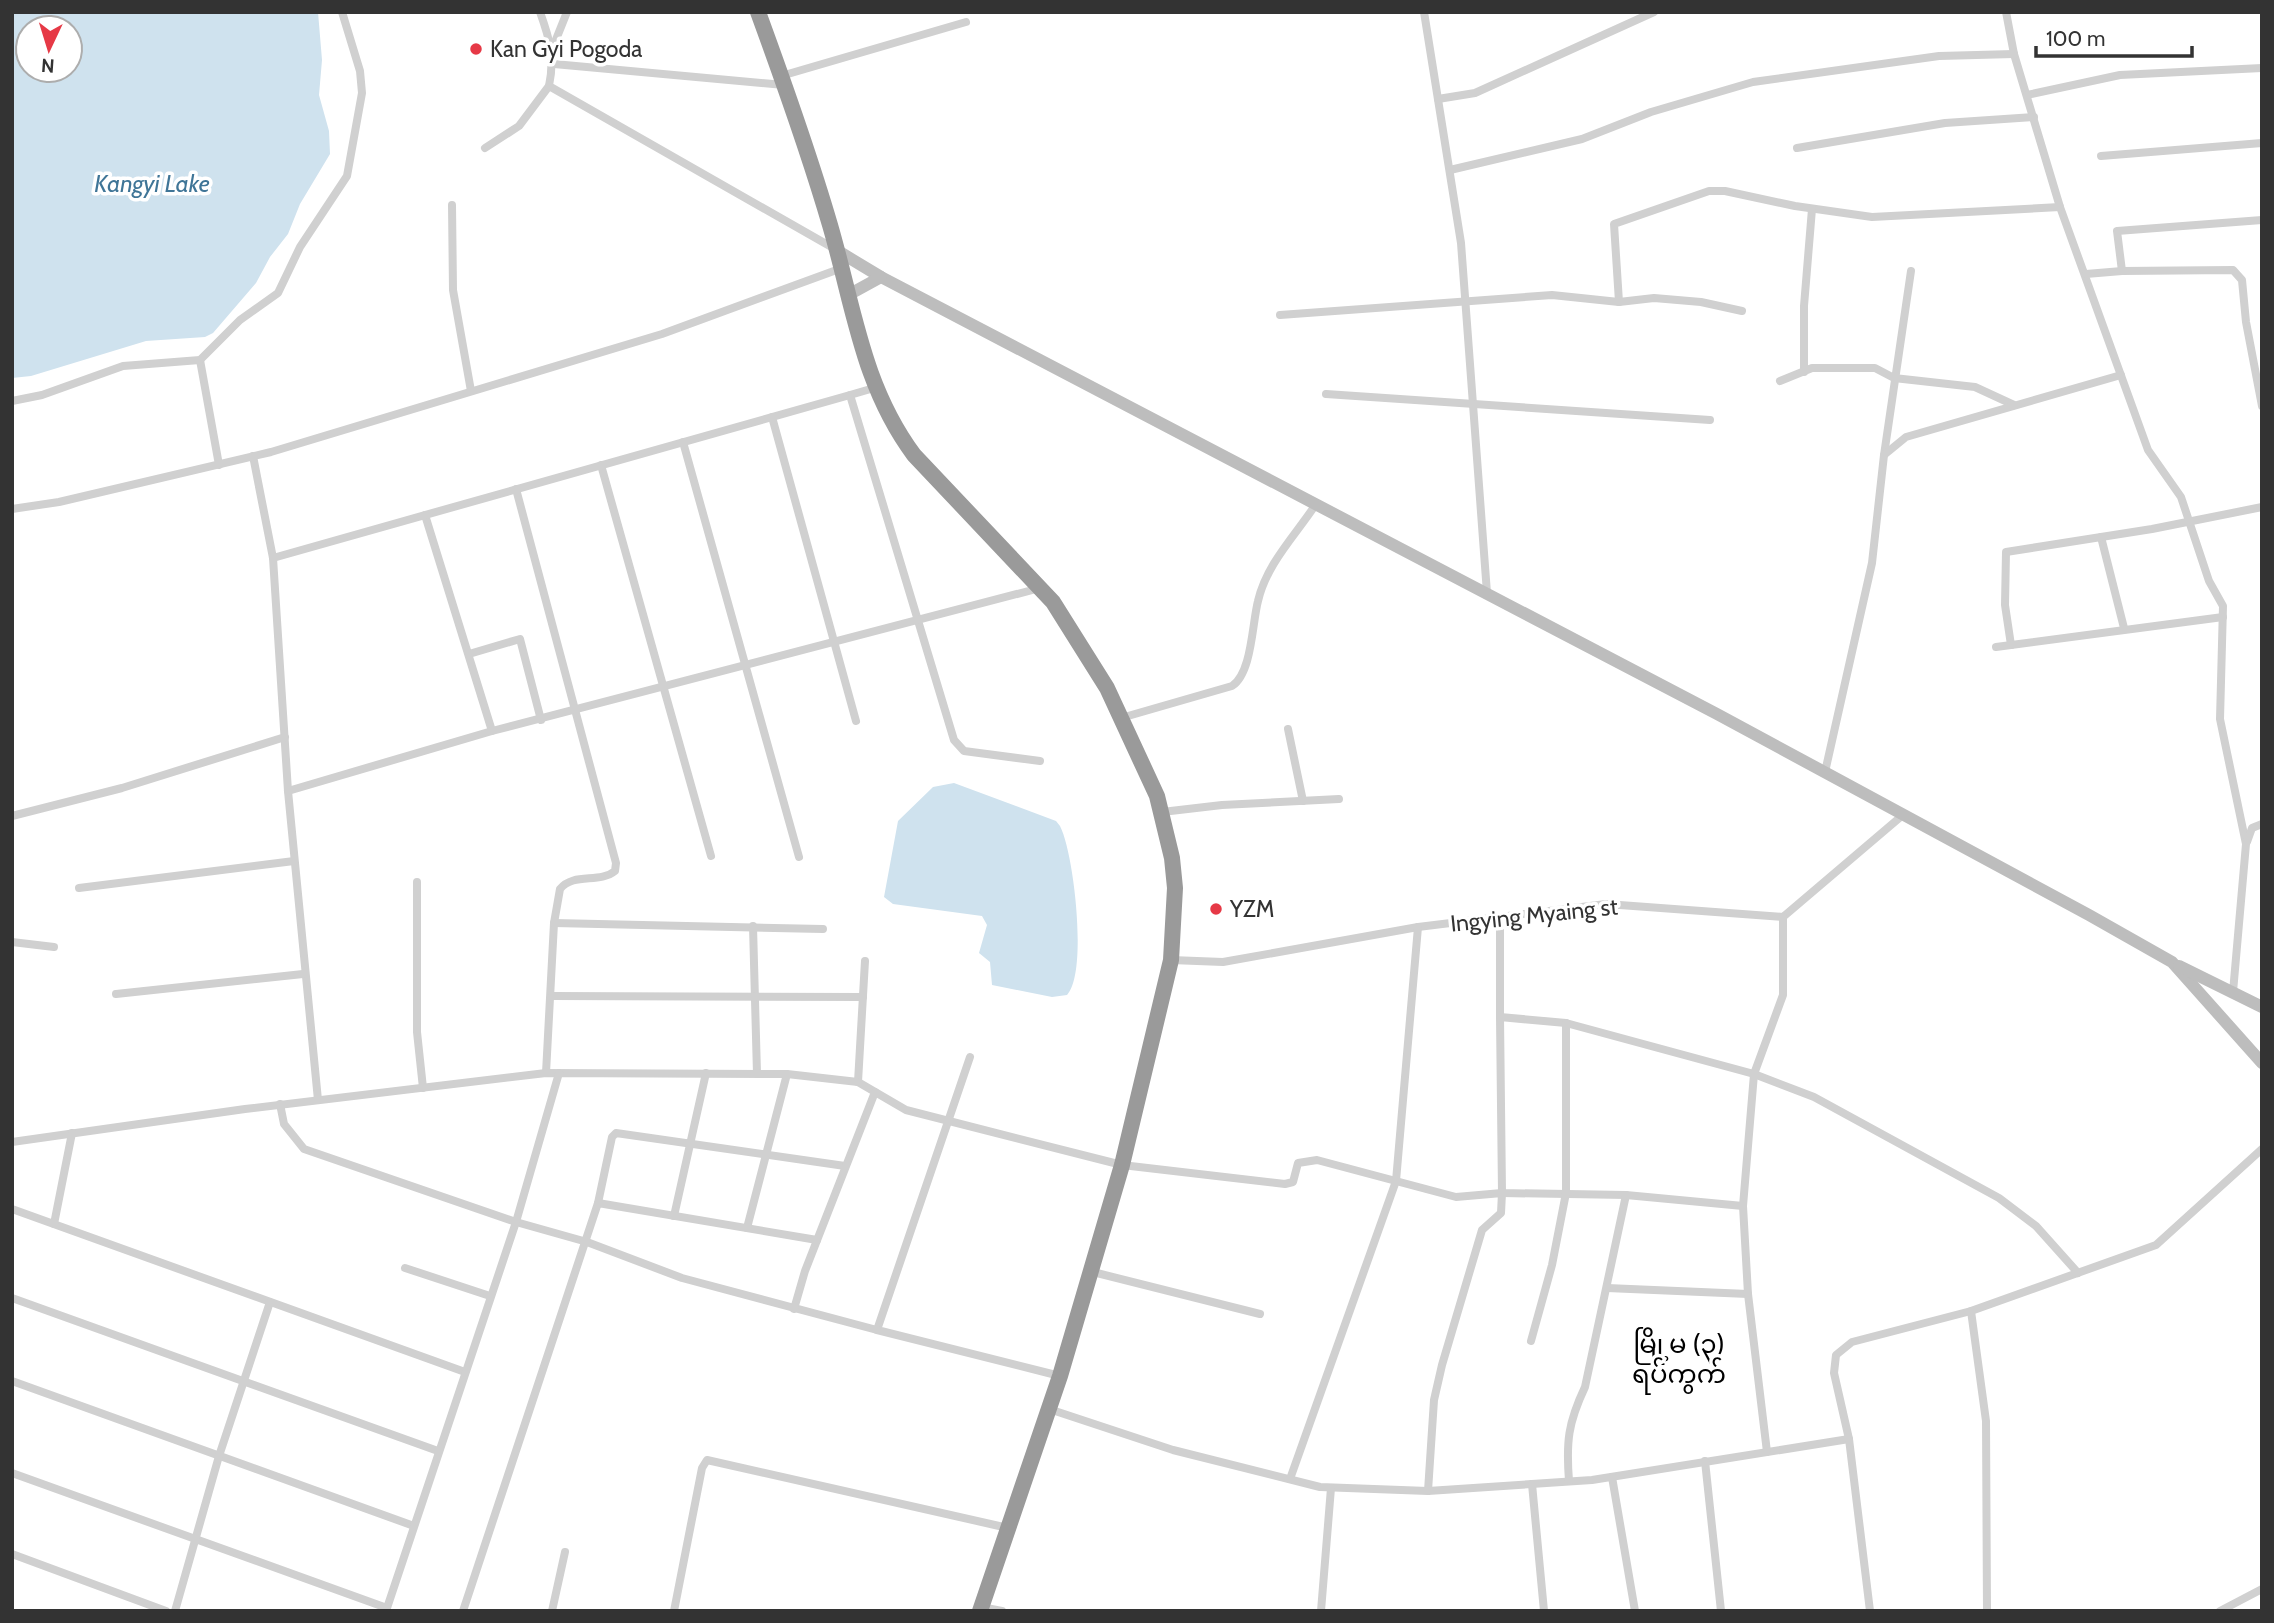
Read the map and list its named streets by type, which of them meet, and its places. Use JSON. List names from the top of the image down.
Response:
{
  "streets": {
    "street": ["Ingying Myaing st"]
  },
  "districts": ["မြို့မ (၃) ရပ်ကွက်"],
  "water": ["Kangyi Lake"],
  "places": ["Kan Gyi Pogoda", "YZM"],
  "scale_bar": "100 m",
  "north": "bottom"
}
